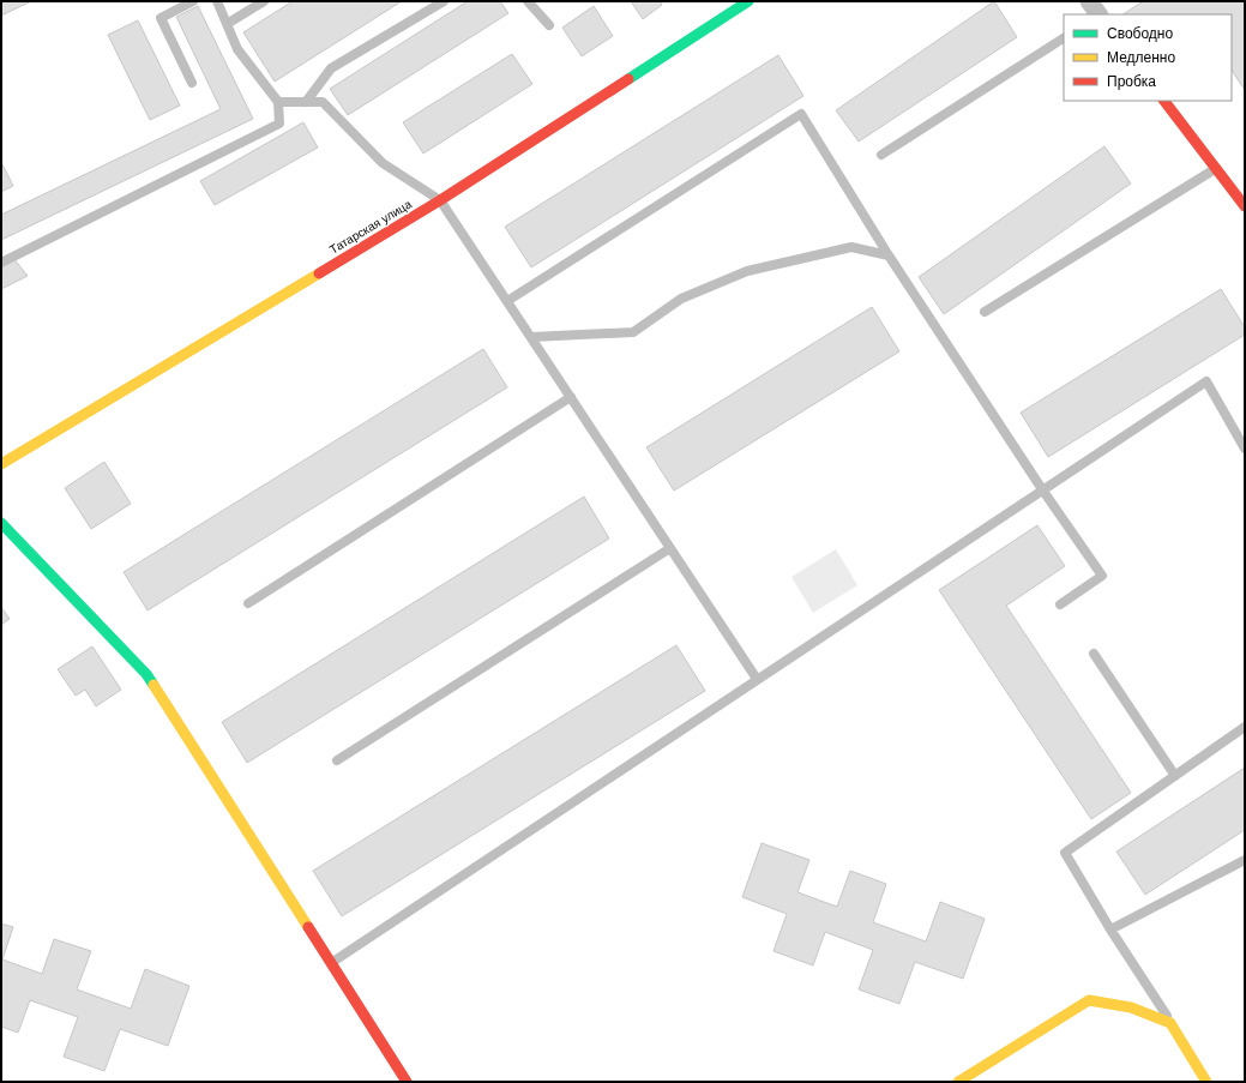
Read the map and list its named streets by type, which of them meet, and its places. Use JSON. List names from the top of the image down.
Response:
{
  "streets": {
    "street": ["Татарская улица"]
  },
  "legend": ["Свободно", "Медленно", "Пробка"]
}
